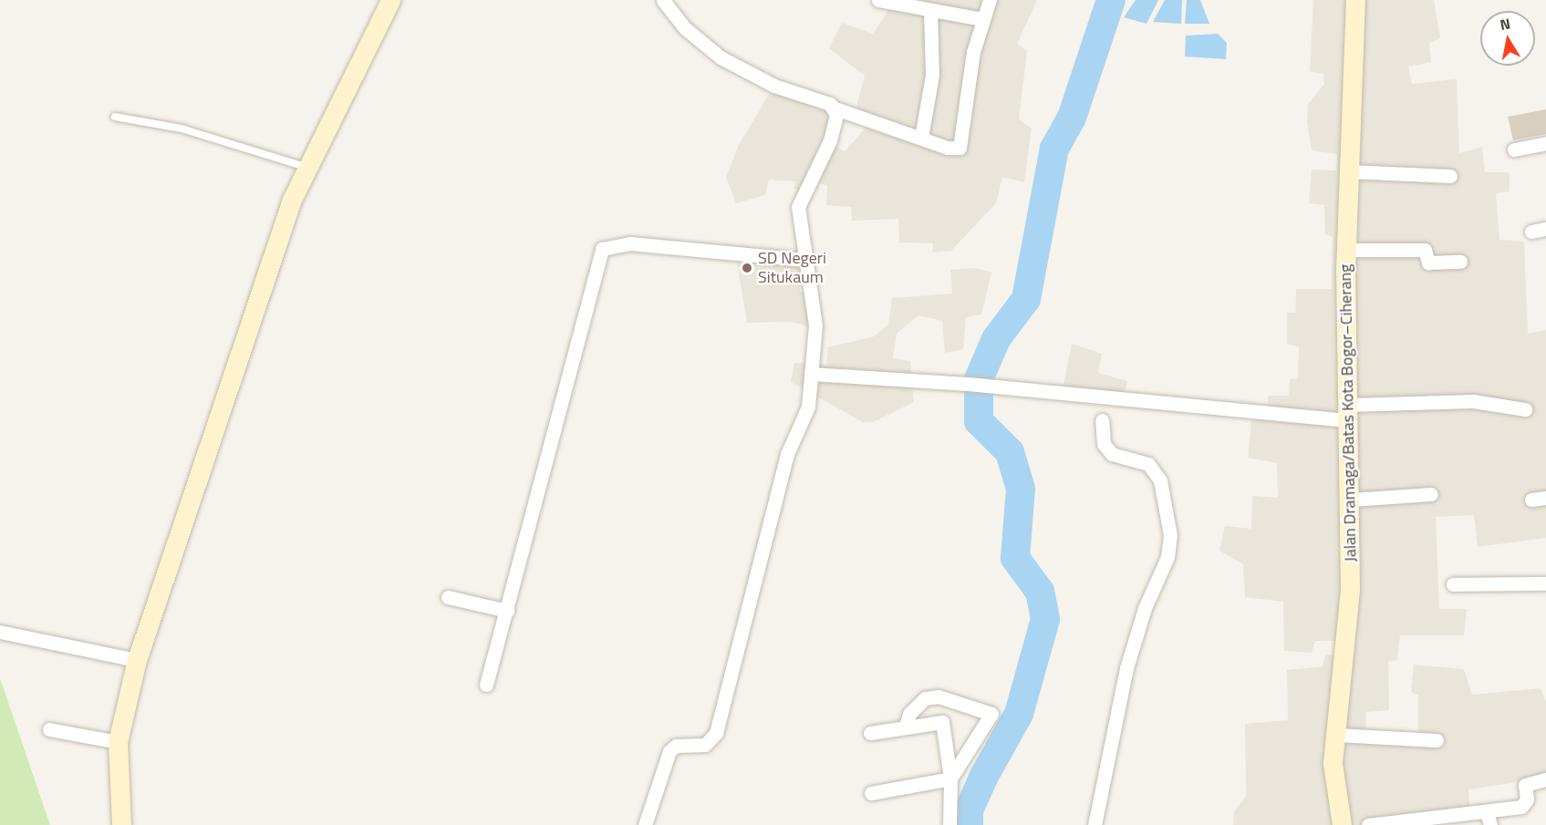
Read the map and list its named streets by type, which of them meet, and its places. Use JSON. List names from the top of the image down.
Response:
{
  "streets": {
    "street": ["Jalan Dramaga/Batas Kota Bogor–Ciherang"]
  },
  "places": ["SD Negeri Situkaum"],
  "north": "top"
}
